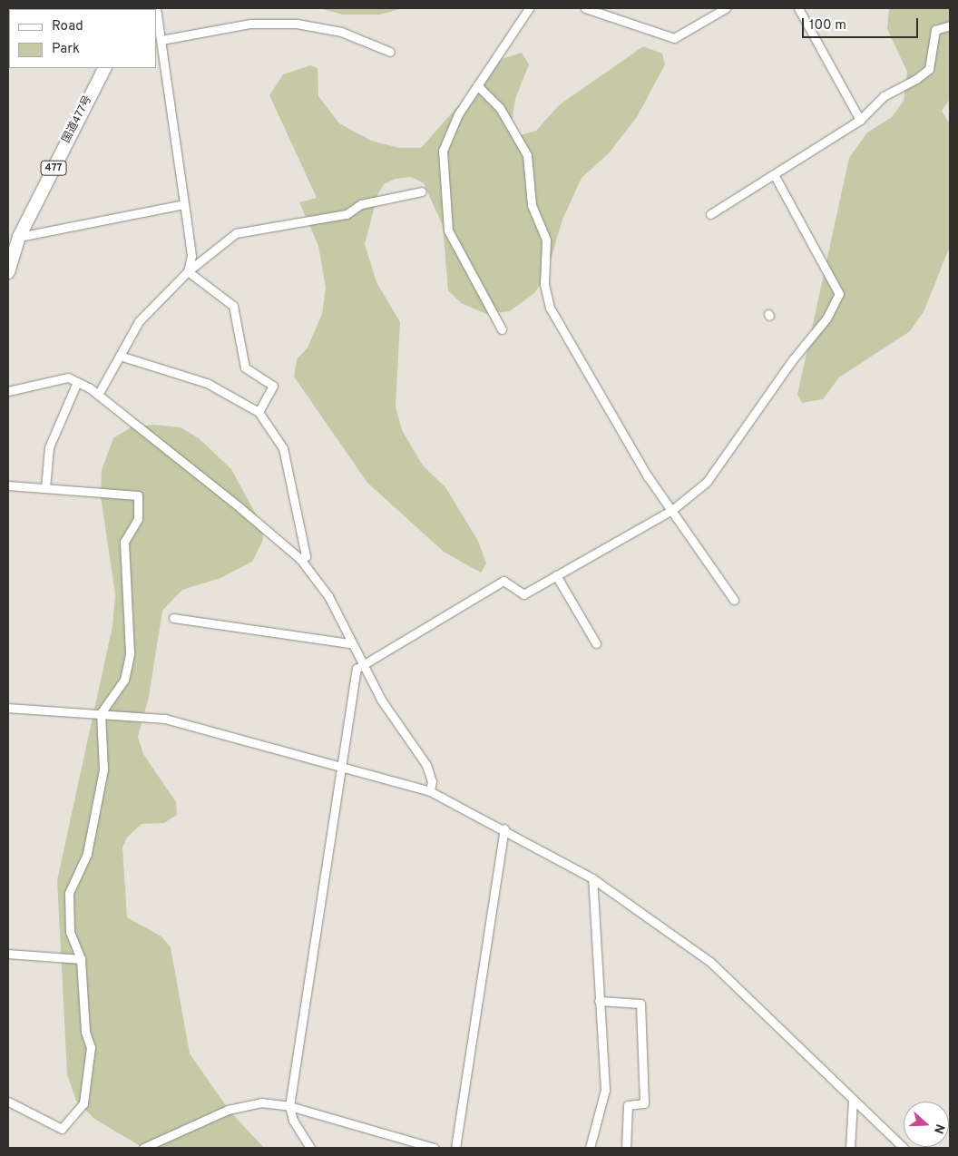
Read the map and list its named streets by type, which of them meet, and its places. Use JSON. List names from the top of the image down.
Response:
{
  "streets": {
    "highway": ["国道477号", "477"]
  },
  "legend": ["Road", "Park"],
  "scale_bar": "100 m",
  "north": "right"
}
